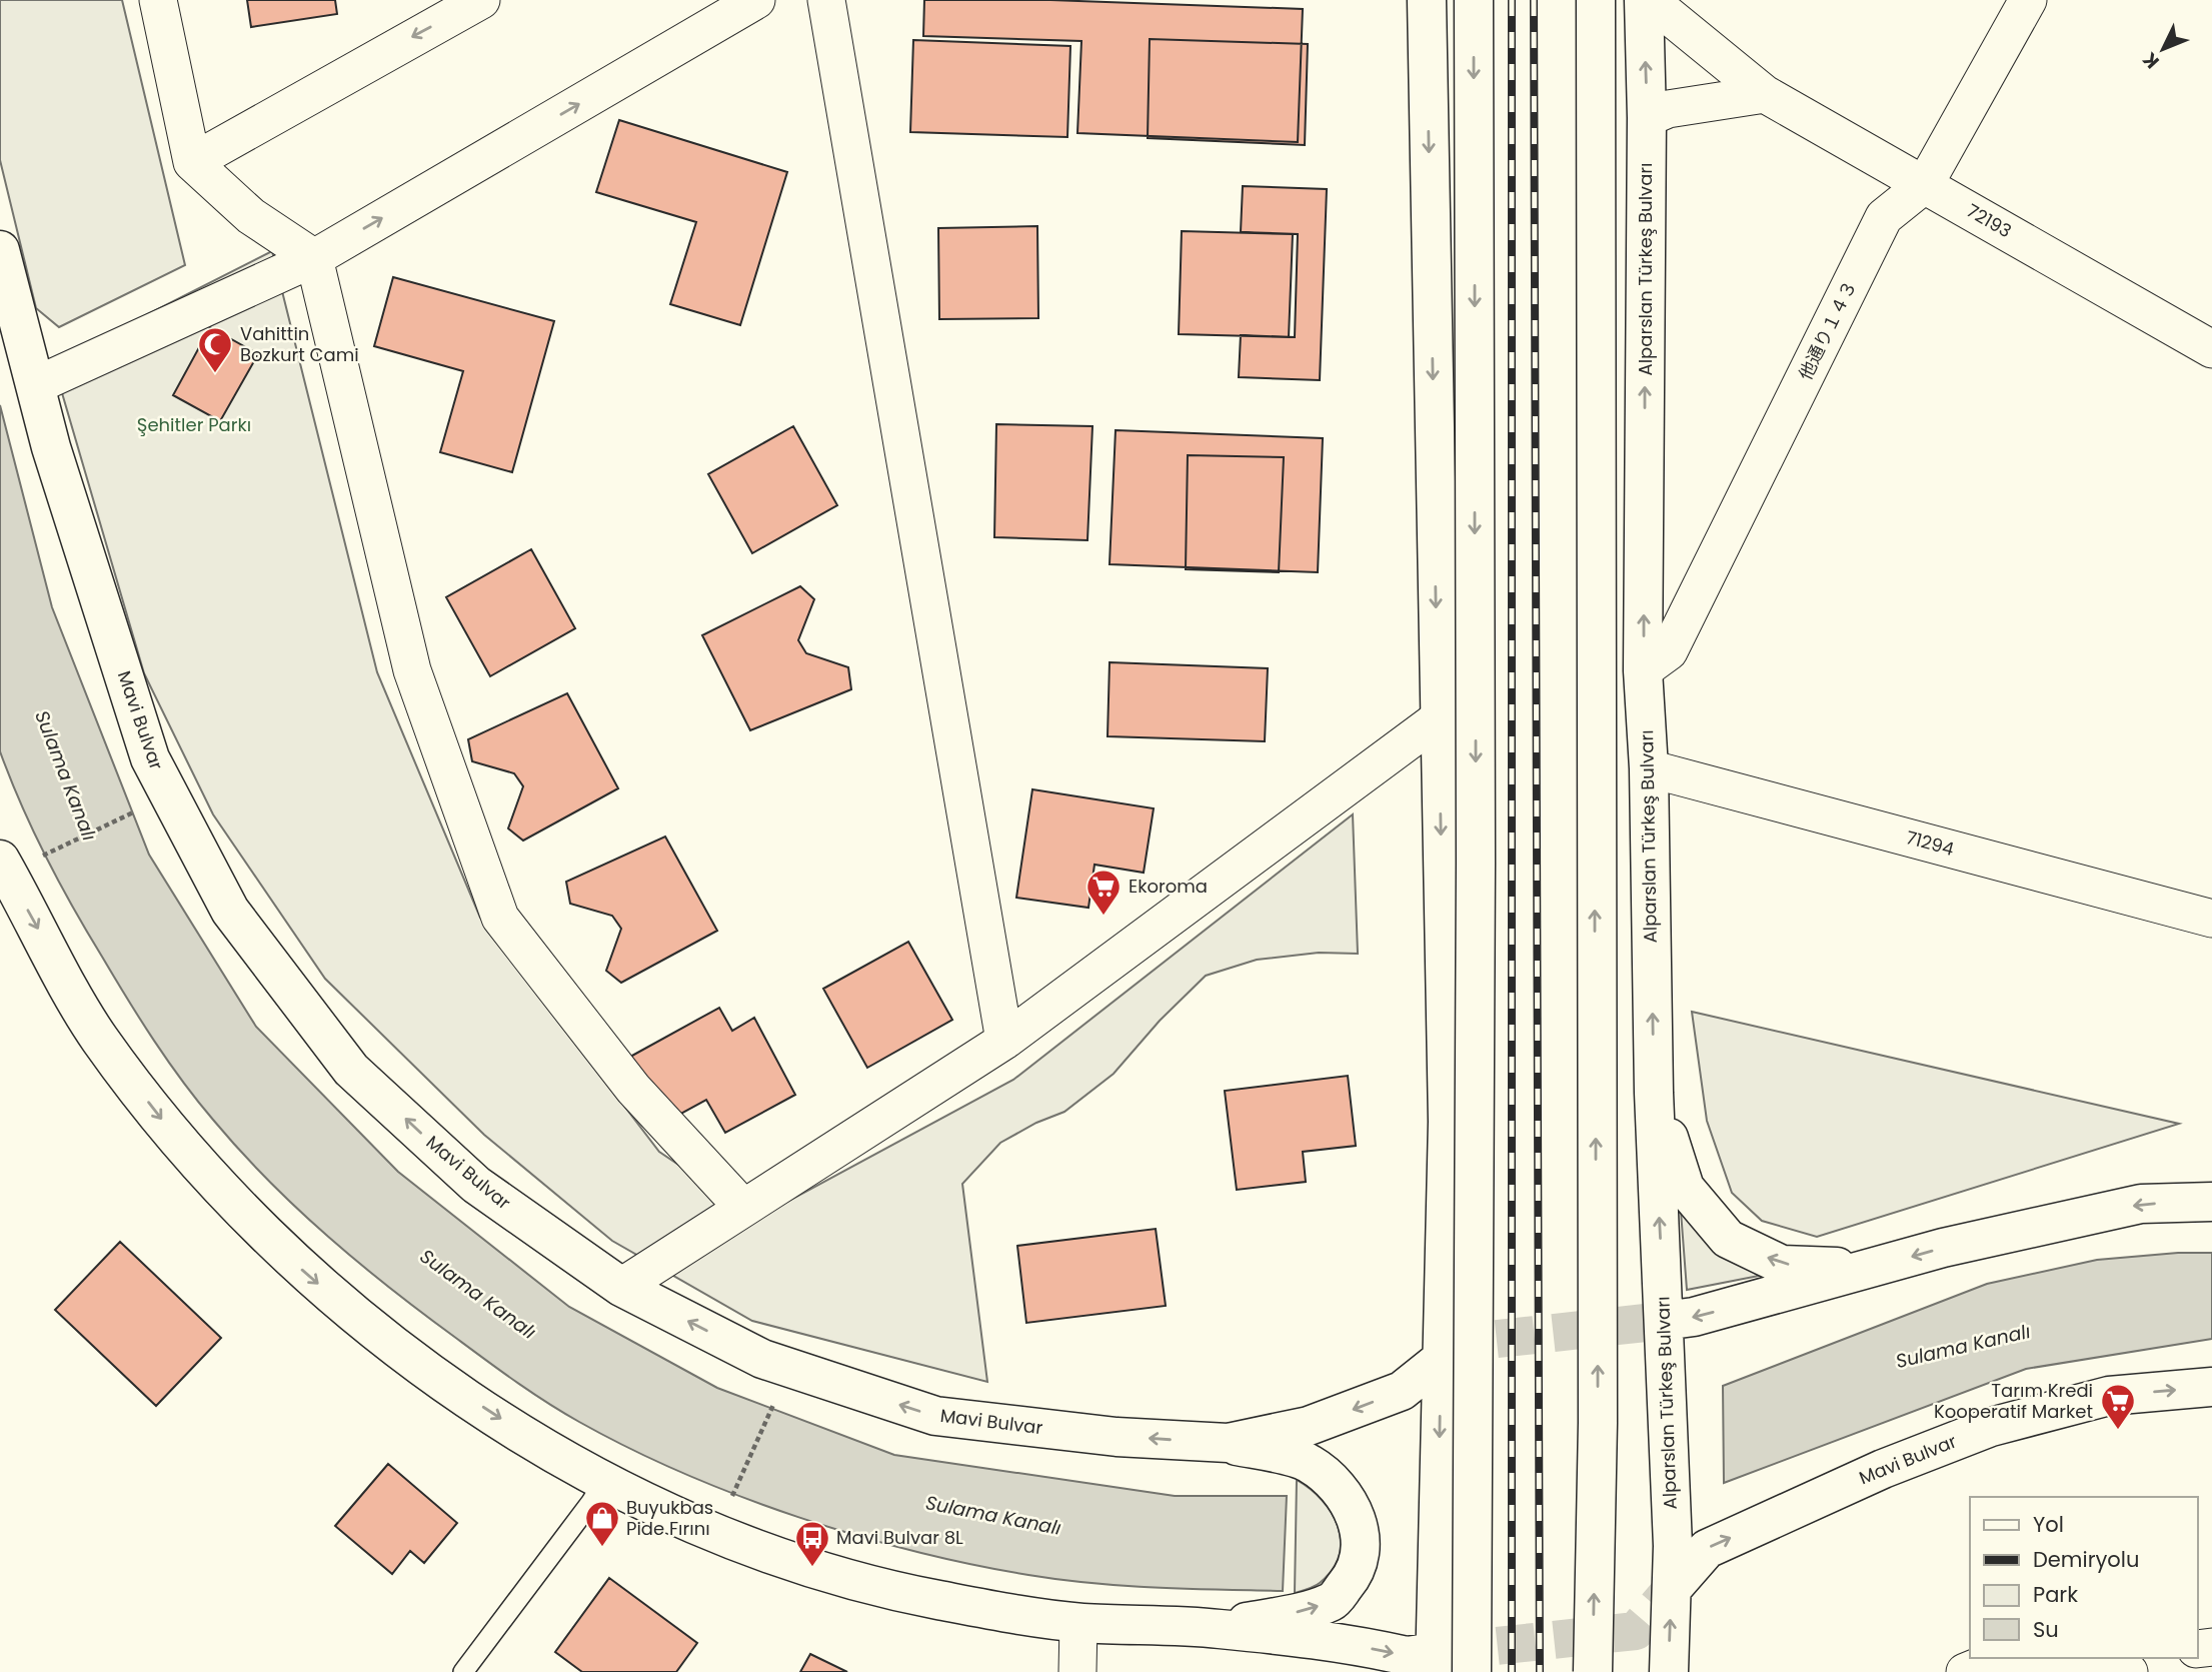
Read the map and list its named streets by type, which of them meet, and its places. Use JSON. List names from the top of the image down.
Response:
{
  "streets": {
    "main road": ["Alparslan Türkeş Bulvarı", "Mavi Bulvar"],
    "street": ["72193", "他通り１４３", "71294"]
  },
  "crossings": [
    ["72193", "他通り１４３"],
    ["Alparslan Türkeş Bulvarı", "他通り１４３"],
    ["Alparslan Türkeş Bulvarı", "Mavi Bulvar"],
    ["Alparslan Türkeş Bulvarı", "71294"]
  ],
  "water": ["Sulama Kanalı"],
  "parks": ["Şehitler Parkı"],
  "places": {
    "mosque": ["Vahittin Bozkurt Cami"],
    "supermarket": ["Ekoroma", "Tarım Kredi Kooperatif Market"],
    "shop": ["Buyukbas Pide Fırını"],
    "bus stop": ["Mavi Bulvar 8L"]
  },
  "legend": [
    "Yol",
    "Demiryolu",
    "Park",
    "Su"
  ],
  "north": "bottom left"
}
